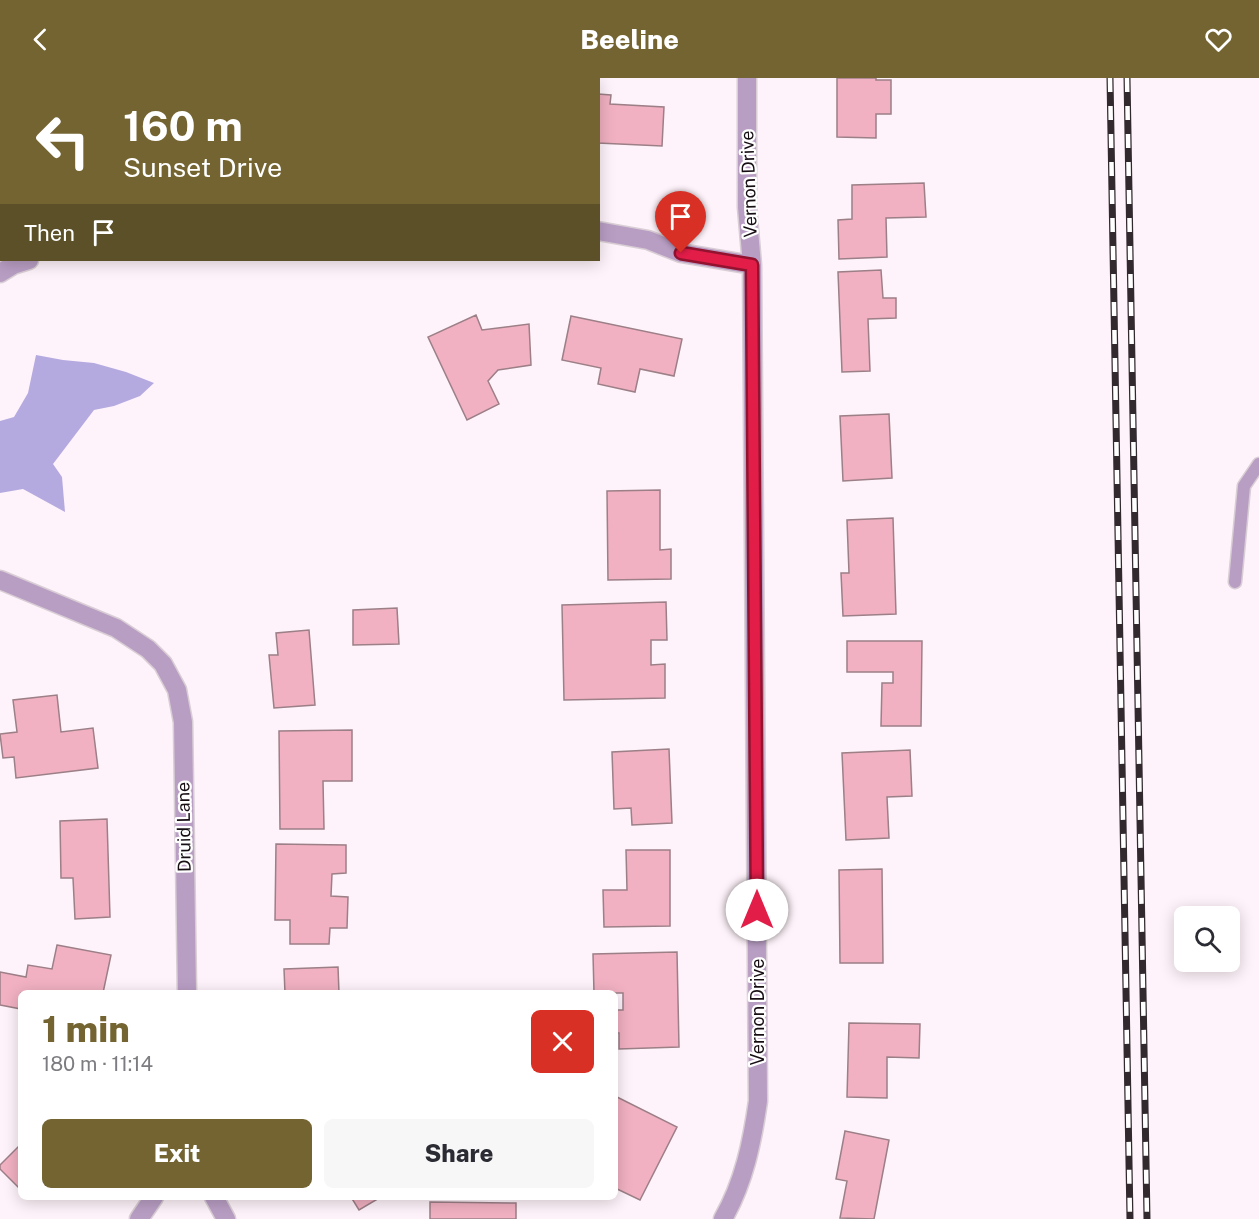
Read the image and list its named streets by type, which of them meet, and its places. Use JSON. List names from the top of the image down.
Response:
{
  "streets": {
    "street": ["Vernon Drive", "Druid Lane"]
  },
  "page": {
    "header": "Beeline",
    "turn": ["160 m", "Sunset Drive"],
    "then": "Then",
    "heading": ["1 min", "180 m · 11:14"],
    "buttons": ["Exit", "Share"]
  }
}
